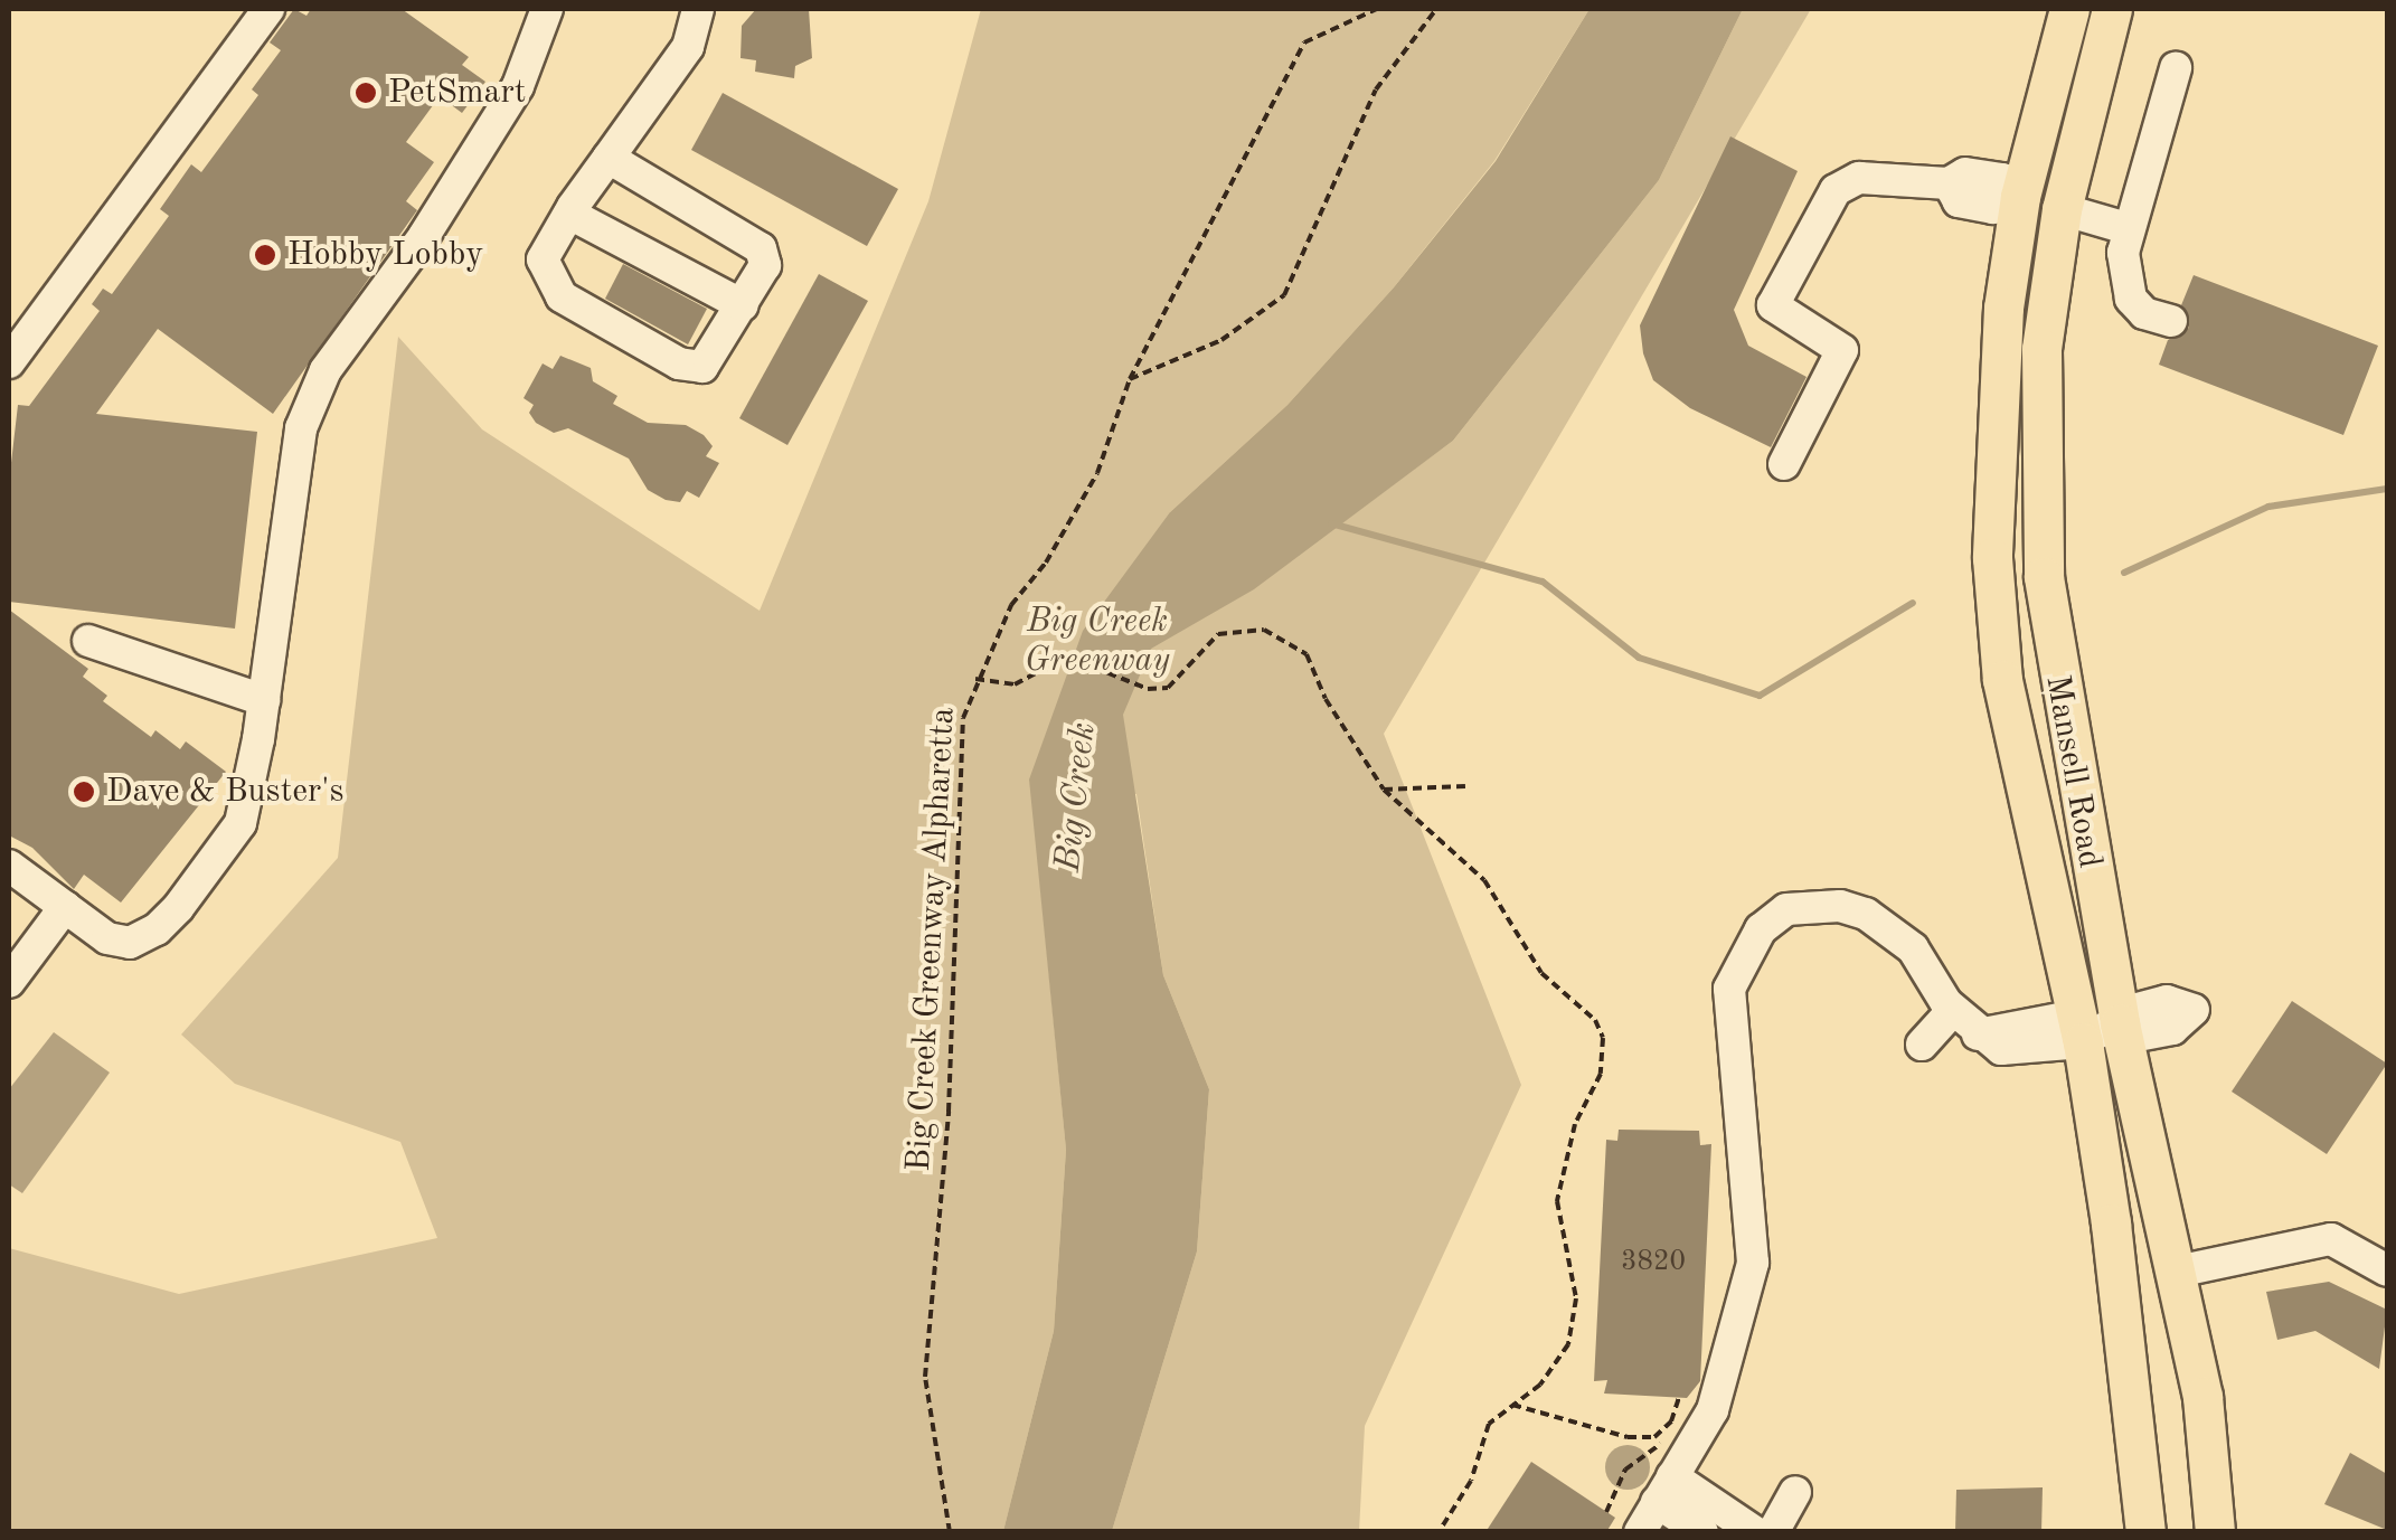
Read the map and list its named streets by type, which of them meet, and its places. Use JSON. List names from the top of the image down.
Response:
{
  "streets": {
    "main road": ["Mansell Road"],
    "path": ["Big Creek Greenway Alpharetta"]
  },
  "water": ["Big Creek"],
  "parks": ["Big Creek Greenway"],
  "places": ["PetSmart", "Hobby Lobby", "Dave & Buster's"],
  "house_numbers": ["3820"]
}
